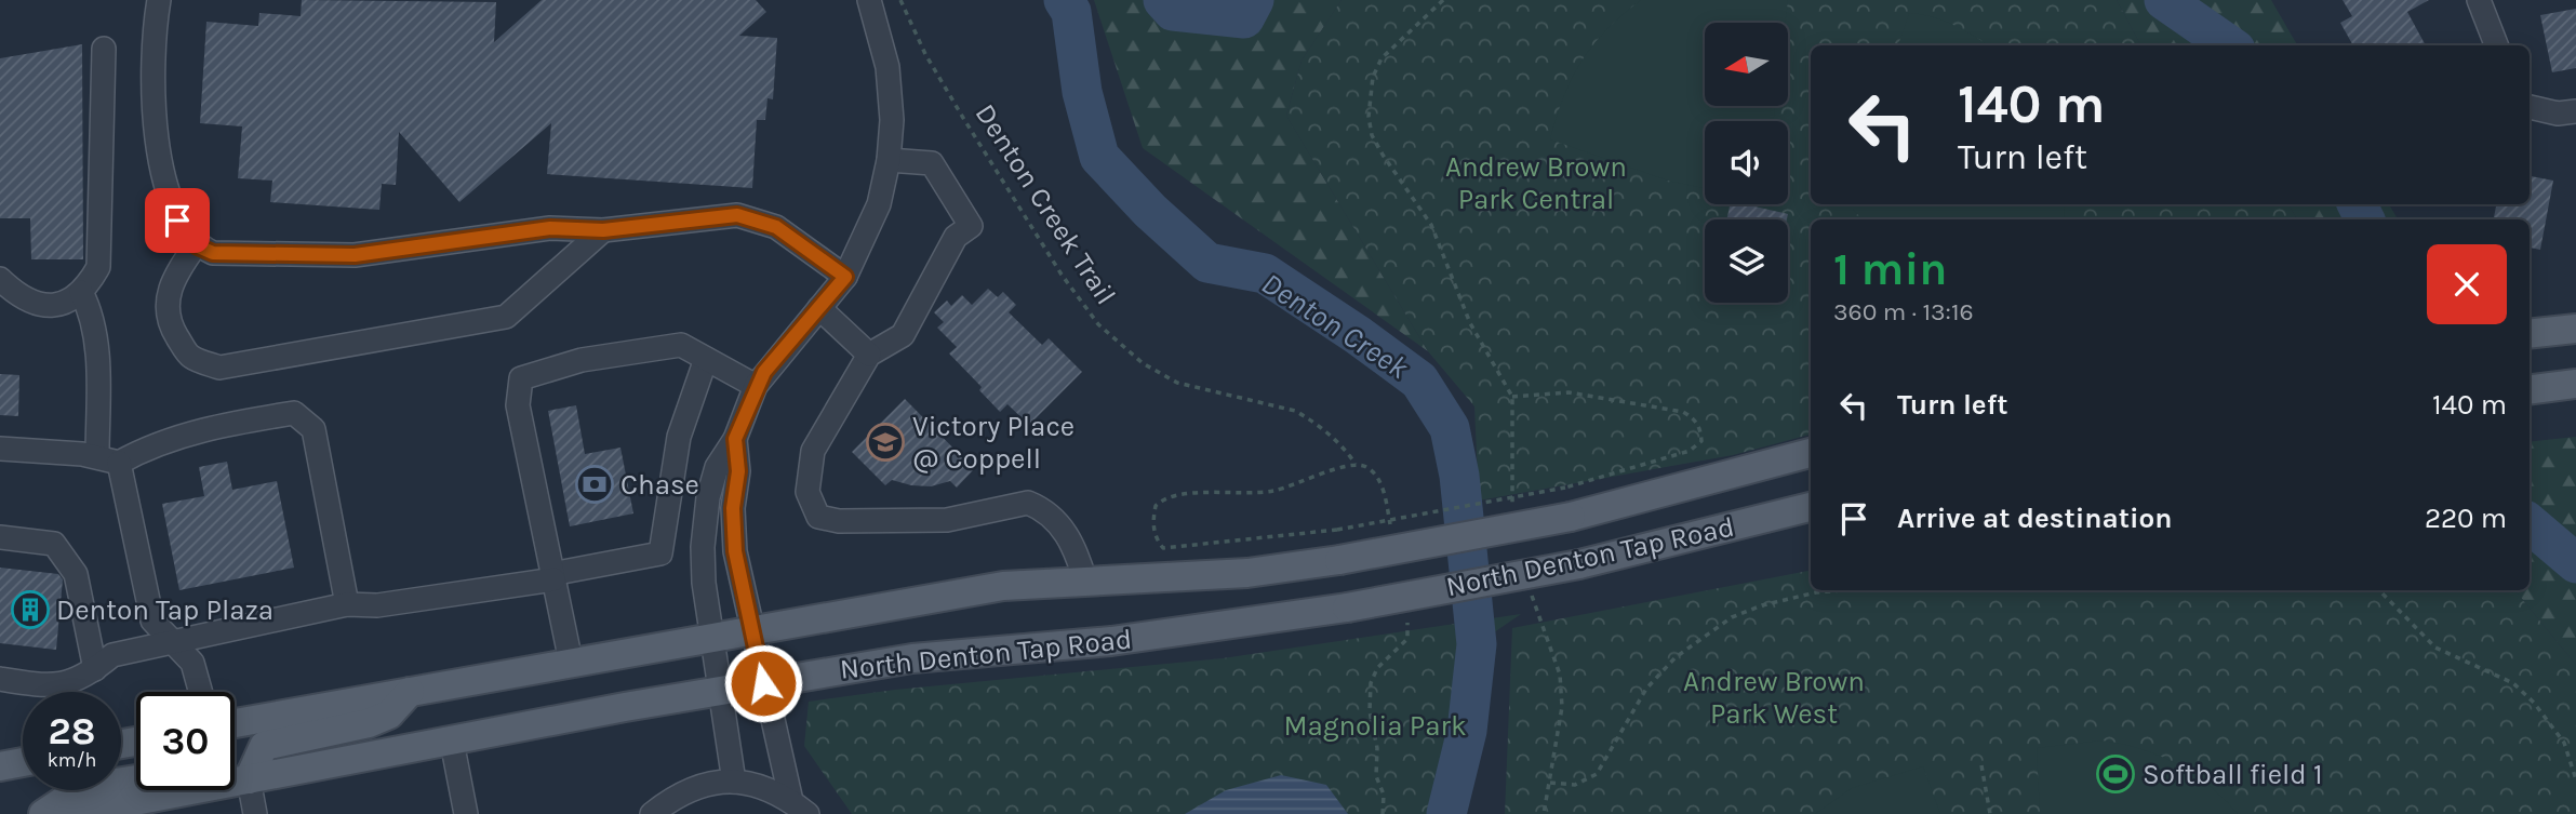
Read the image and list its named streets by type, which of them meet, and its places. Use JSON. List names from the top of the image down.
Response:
{
  "streets": {
    "main road": ["North Denton Tap Road"],
    "path": ["Denton Creek Trail"]
  },
  "water": ["Denton Creek"],
  "parks": ["Andrew Brown Park Central", "Andrew Brown Park West", "Magnolia Park"],
  "places": {
    "school or university": ["Victory Place @ Coppell"],
    "bank": ["Chase"],
    "building": ["Denton Tap Plaza"],
    "sports": ["Softball field 1"]
  },
  "north": "left",
  "page": {
    "turn": ["140 m", "Turn left"],
    "heading": ["1 min", "360 m · 13:16"],
    "list": [
      {
        "name": "Turn left",
        "value": "140 m"
      },
      {
        "name": "Arrive at destination",
        "value": "220 m"
      }
    ],
    "speed": "28 km/h",
    "limit": "30"
  }
}
